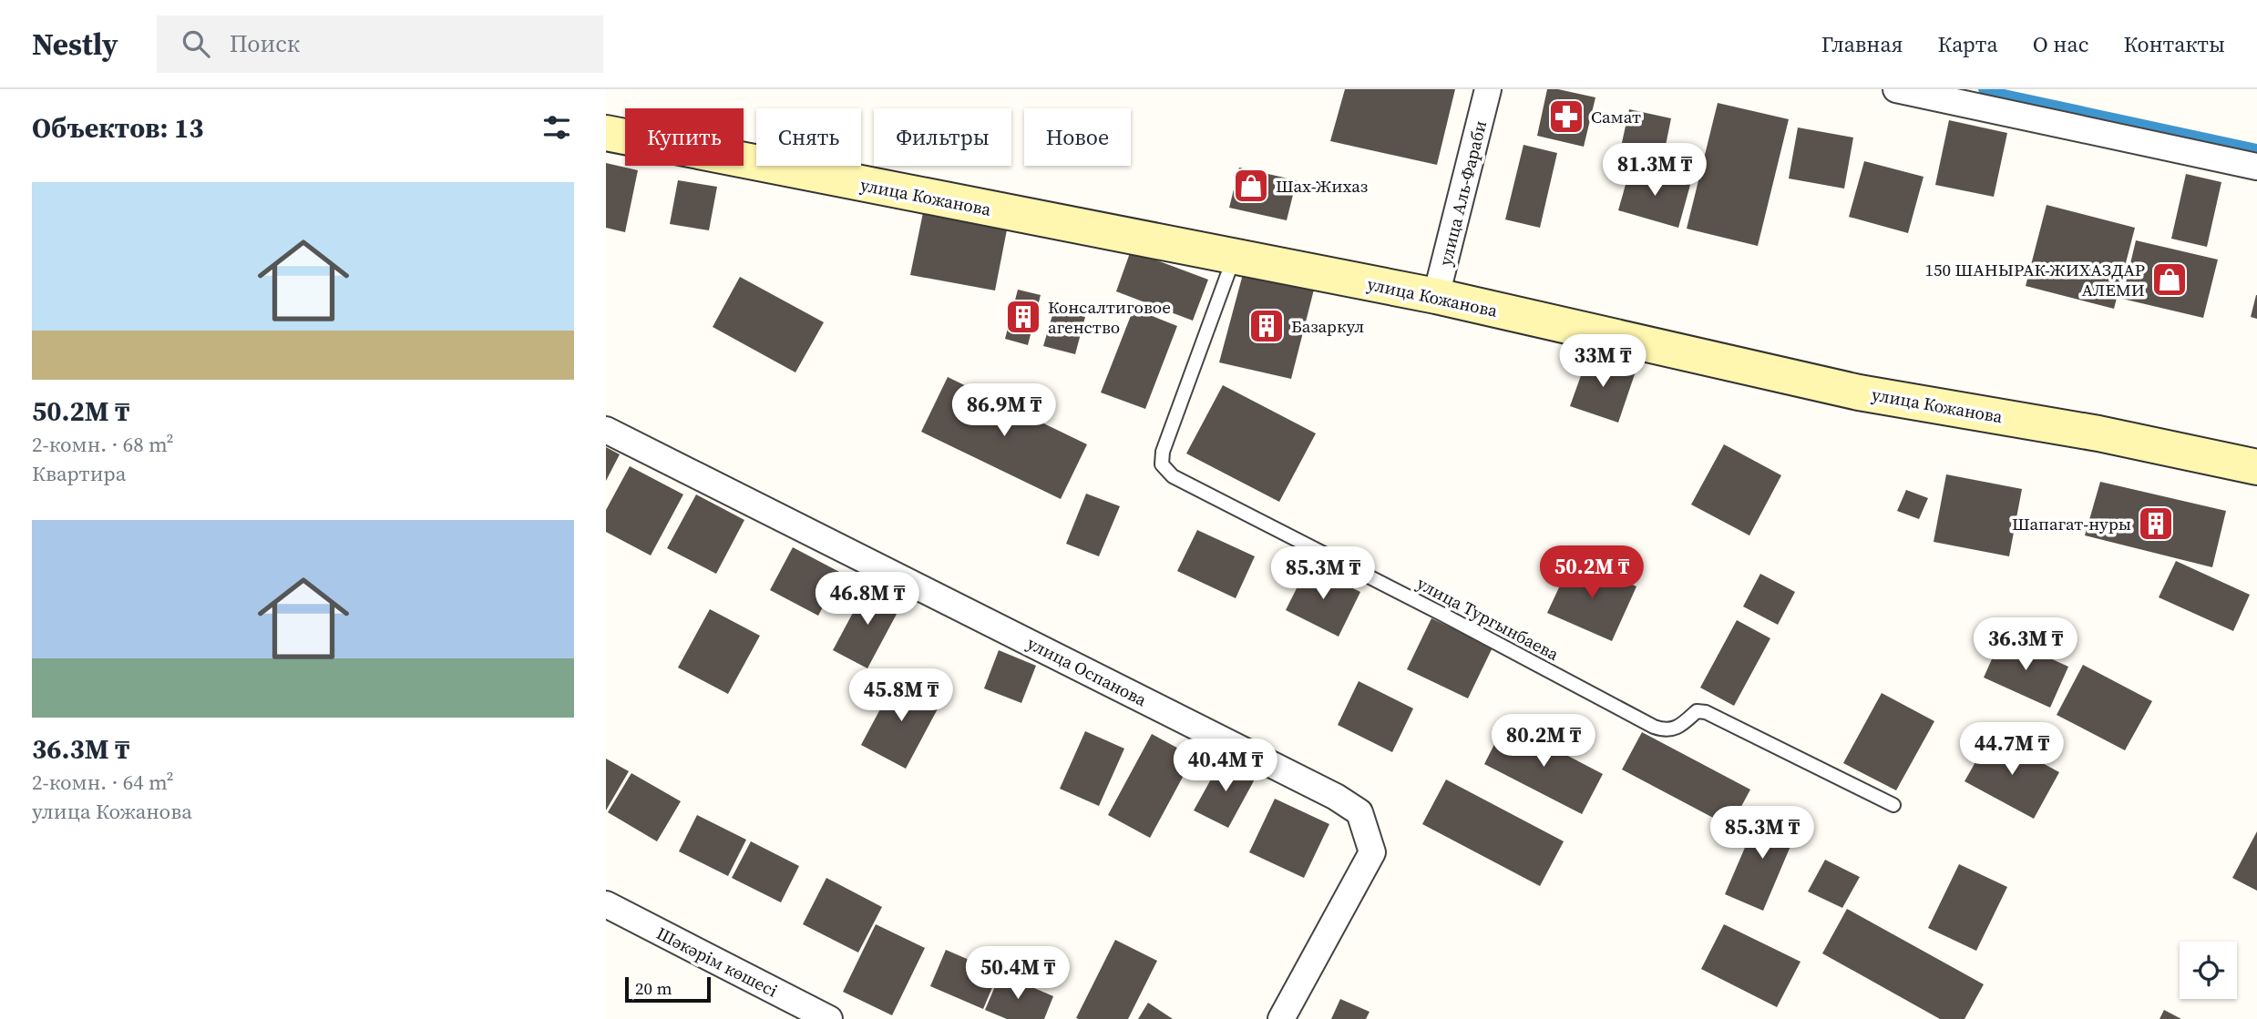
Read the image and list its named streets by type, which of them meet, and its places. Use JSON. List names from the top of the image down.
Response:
{
  "streets": {
    "main road": ["улица Кожанова"],
    "street": ["улица Аль-Фараби", "улица Оспанова", "Шәкәрім көшесі"],
    "lane": ["улица Тургынбаева"]
  },
  "crossings": [
    ["улица Аль-Фараби", "улица Кожанова"],
    ["улица Кожанова", "улица Тургынбаева"]
  ],
  "places": {
    "pharmacy": ["Самат"],
    "shop": ["Шах-Жихаз", "150 ШАНЫРАК-ЖИХАЗДАР АЛЕМИ"],
    "building": ["Консалтиговое агенство", "Базаркул", "Шапагат-нуры"]
  },
  "scale_bar": "20 m",
  "page": {
    "header": "Nestly",
    "search": "Поиск",
    "nav": [
      "Главная",
      "Карта",
      "О нас",
      "Контакты"
    ],
    "heading": "Объектов: 13",
    "chip": [
      "Купить",
      "Снять",
      "Фильтры",
      "Новое"
    ],
    "price": [
      "81.3M ₸",
      "33M ₸",
      "86.9M ₸",
      "50.2M ₸",
      "85.3M ₸",
      "46.8M ₸",
      "36.3M ₸",
      "45.8M ₸",
      "80.2M ₸",
      "44.7M ₸",
      "40.4M ₸",
      "85.3M ₸",
      "50.4M ₸"
    ],
    "list": [
      {
        "name": "50.2M ₸",
        "note": "2-комн. · 68 m² · Квартира"
      },
      {
        "name": "36.3M ₸",
        "note": "2-комн. · 64 m² · улица Кожанова"
      }
    ],
    "scale": "20 m"
  }
}
